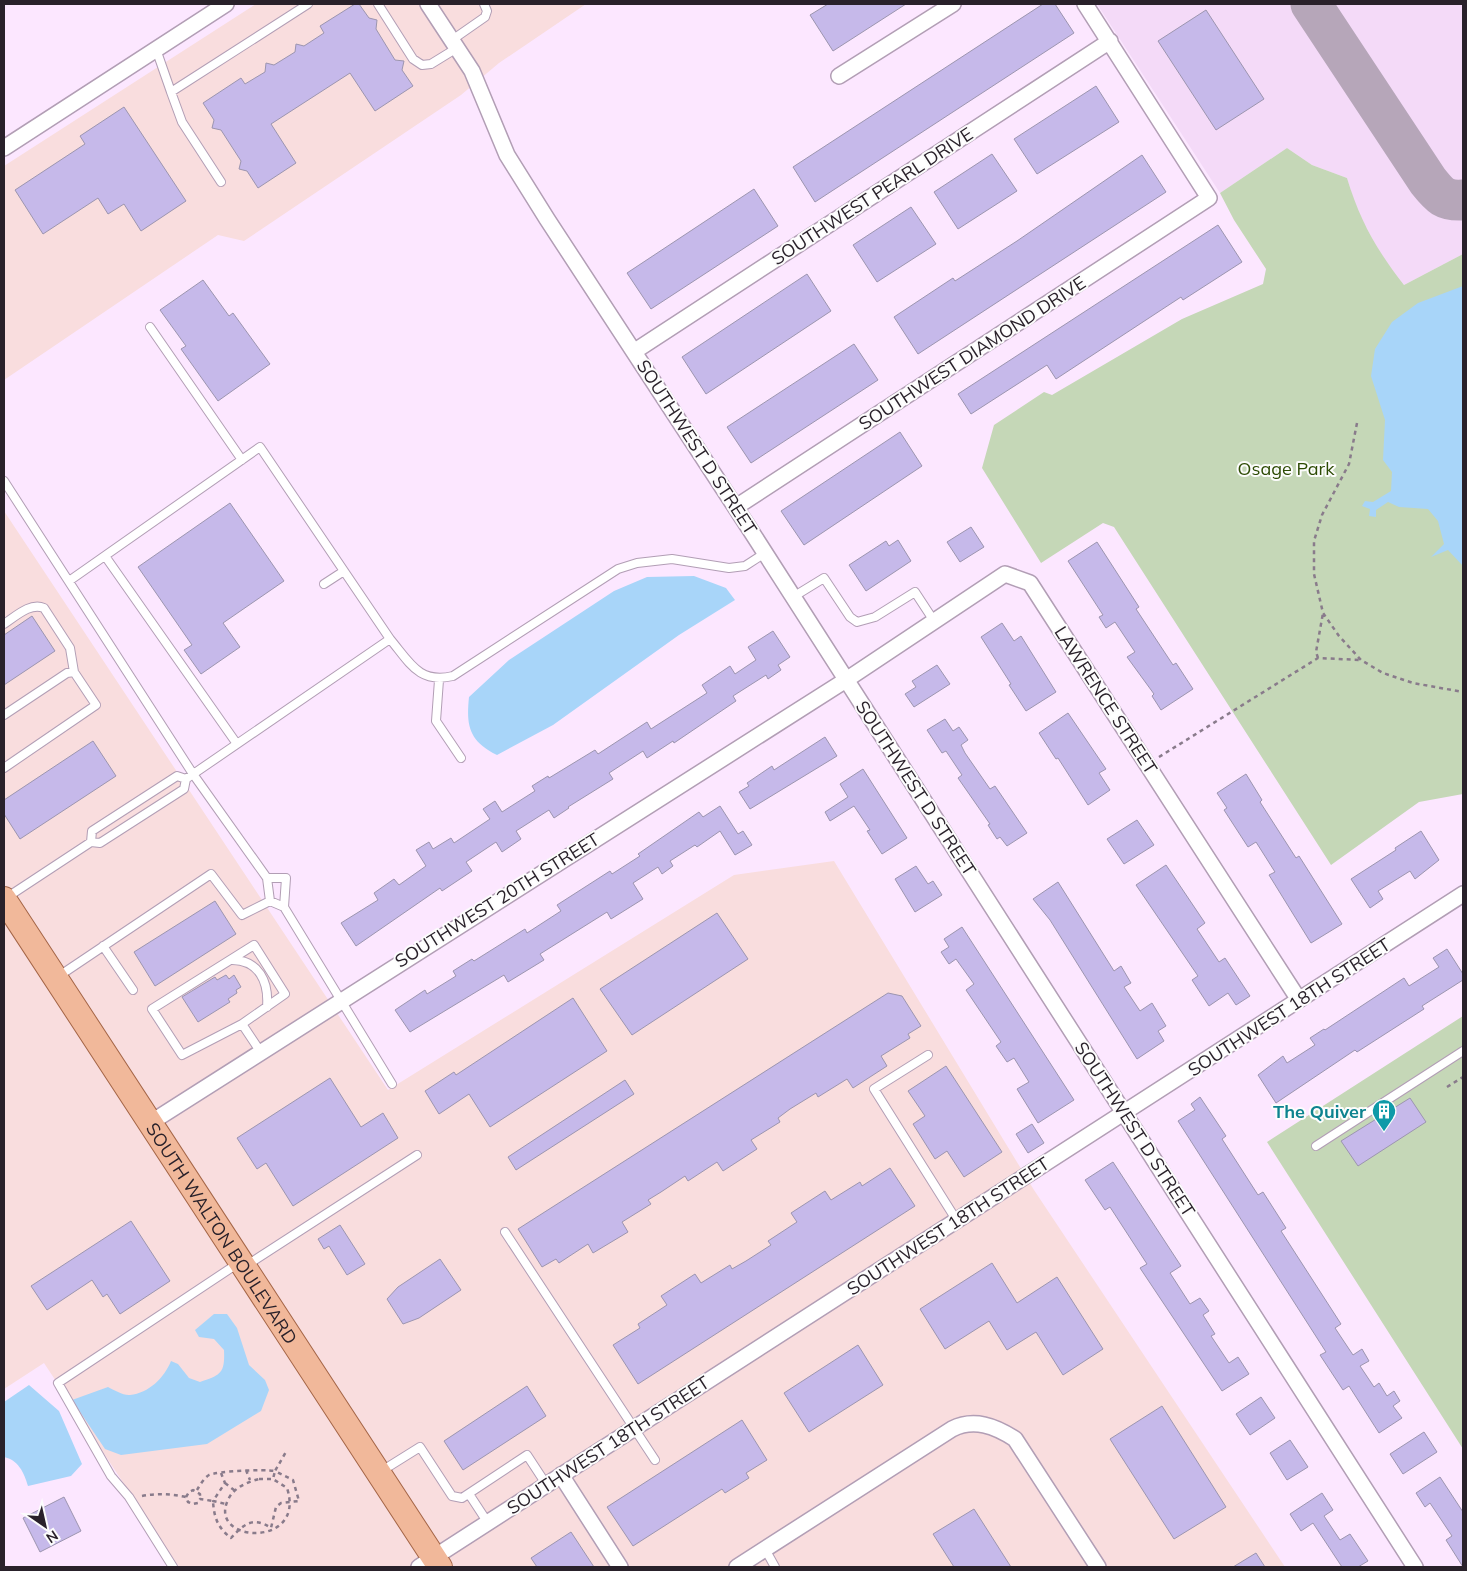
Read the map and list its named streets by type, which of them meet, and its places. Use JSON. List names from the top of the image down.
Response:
{
  "streets": {
    "main road": ["SOUTH WALTON BOULEVARD"],
    "street": [
      "SOUTHWEST PEARL DRIVE",
      "SOUTHWEST DIAMOND DRIVE",
      "SOUTHWEST D STREET",
      "LAWRENCE STREET",
      "SOUTHWEST 20TH STREET",
      "SOUTHWEST 18TH STREET"
    ]
  },
  "crossings": [
    ["SOUTHWEST PEARL DRIVE", "SOUTHWEST DIAMOND DRIVE"],
    ["SOUTHWEST PEARL DRIVE", "SOUTHWEST D STREET"],
    ["SOUTHWEST DIAMOND DRIVE", "SOUTHWEST D STREET"],
    ["SOUTHWEST D STREET", "LAWRENCE STREET"],
    ["SOUTHWEST D STREET", "SOUTHWEST 20TH STREET"],
    ["SOUTHWEST D STREET", "SOUTHWEST 18TH STREET"],
    ["LAWRENCE STREET", "SOUTHWEST 20TH STREET"],
    ["LAWRENCE STREET", "SOUTHWEST 18TH STREET"],
    ["SOUTHWEST 20TH STREET", "SOUTH WALTON BOULEVARD"],
    ["SOUTHWEST 18TH STREET", "SOUTH WALTON BOULEVARD"]
  ],
  "parks": ["Osage Park"],
  "places": {
    "building": ["The Quiver"]
  },
  "north": "bottom right"
}
